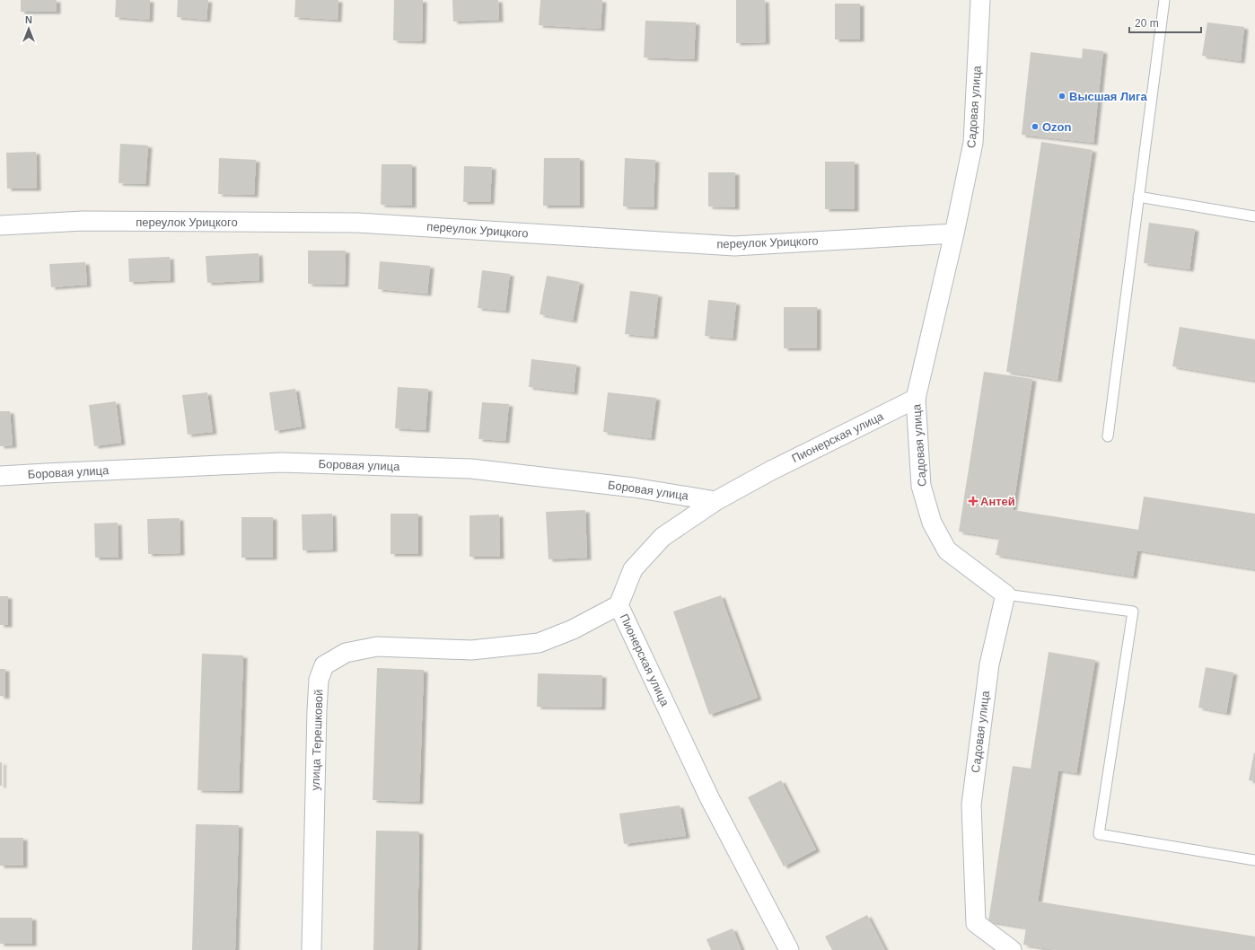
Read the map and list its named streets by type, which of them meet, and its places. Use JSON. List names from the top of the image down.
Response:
{
  "streets": {
    "street": [
      "Садовая улица",
      "переулок Урицкого",
      "Пионерская улица",
      "Боровая улица",
      "улица Терешковой"
    ]
  },
  "crossings": [
    ["Садовая улица", "переулок Урицкого"],
    ["Садовая улица", "Пионерская улица"],
    ["Пионерская улица", "Боровая улица"],
    ["Пионерская улица", "улица Терешковой"]
  ],
  "places": {
    "other": ["Высшая Лига", "Ozon"],
    "health": ["Антей"]
  },
  "scale_bar": "20 m",
  "north": "top"
}
